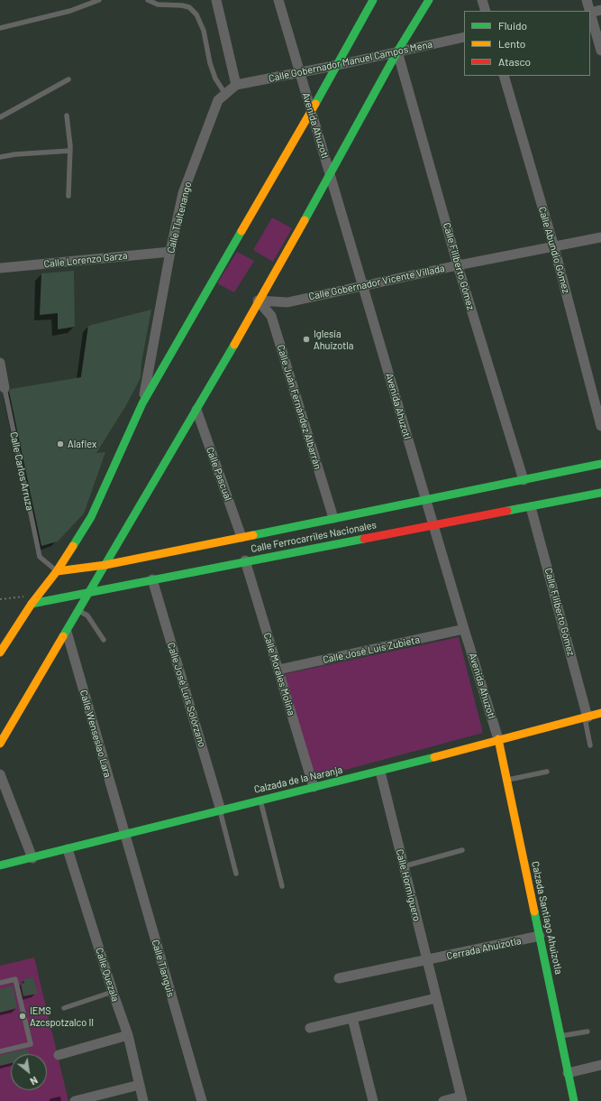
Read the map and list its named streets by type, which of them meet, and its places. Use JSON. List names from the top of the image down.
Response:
{
  "streets": {
    "main road": ["Calle Ferrocarriles Nacionales", "Calzada de la Naranja", "Calzada Santiago Ahuizotla"],
    "street": [
      "Calle Gobernador Manuel Campos Mena",
      "Avenida Ahuzotl",
      "Calle Tlaltenango",
      "Calle Abundio Gómez",
      "Calle Lorenzo Garza",
      "Calle Filiberto Gómez",
      "Calle Gobernador Vicente Villada",
      "Calle Juán Fernández Albarrán",
      "Calle Carlos Arruza",
      "Calle Pascual",
      "Calle José Luis Zubieta",
      "Calle Morales Molina",
      "Calle José Luis Solórzano",
      "Calle Wenseslao Lara",
      "Calle Hormiguero",
      "Cerrada Ahuizotla",
      "Calle Tianguis",
      "Calle Quezala"
    ]
  },
  "crossings": [
    ["Calle Gobernador Manuel Campos Mena", "Avenida Ahuzotl"],
    ["Calle Gobernador Manuel Campos Mena", "Calle Tlaltenango"],
    ["Calle Gobernador Manuel Campos Mena", "Calle Filiberto Gómez"],
    ["Avenida Ahuzotl", "Calle Gobernador Vicente Villada"],
    ["Avenida Ahuzotl", "Calle Ferrocarriles Nacionales"],
    ["Avenida Ahuzotl", "Calle José Luis Zubieta"],
    ["Avenida Ahuzotl", "Calzada de la Naranja"],
    ["Avenida Ahuzotl", "Calzada Santiago Ahuizotla"],
    ["Calle Tlaltenango", "Calle Lorenzo Garza"],
    ["Calle Abundio Gómez", "Calle Gobernador Vicente Villada"],
    ["Calle Filiberto Gómez", "Calle Gobernador Vicente Villada"],
    ["Calle Filiberto Gómez", "Calle Ferrocarriles Nacionales"],
    ["Calle Filiberto Gómez", "Calzada de la Naranja"],
    ["Calle Gobernador Vicente Villada", "Calle Juán Fernández Albarrán"],
    ["Calle Juán Fernández Albarrán", "Calle Ferrocarriles Nacionales"],
    ["Calle Carlos Arruza", "Calle Ferrocarriles Nacionales"],
    ["Calle Pascual", "Calle Ferrocarriles Nacionales"],
    ["Calle Ferrocarriles Nacionales", "Calle Morales Molina"],
    ["Calle Ferrocarriles Nacionales", "Calle José Luis Solórzano"],
    ["Calle José Luis Zubieta", "Calle Morales Molina"],
    ["Calle Morales Molina", "Calzada de la Naranja"],
    ["Calle José Luis Solórzano", "Calzada de la Naranja"],
    ["Calle Wenseslao Lara", "Calzada de la Naranja"],
    ["Calle Wenseslao Lara", "Calle Tianguis"],
    ["Calzada de la Naranja", "Calle Hormiguero"],
    ["Calzada de la Naranja", "Calzada Santiago Ahuizotla"],
    ["Calzada de la Naranja", "Calle Tianguis"],
    ["Calzada de la Naranja", "Calle Quezala"],
    ["Calle Hormiguero", "Cerrada Ahuizotla"],
    ["Calzada Santiago Ahuizotla", "Cerrada Ahuizotla"]
  ],
  "places": ["Iglesia Ahuizotla", "Alaflex", "IEMS Azcspotzalco II"],
  "legend": ["Fluido", "Lento", "Atasco"],
  "north": "bottom right"
}
